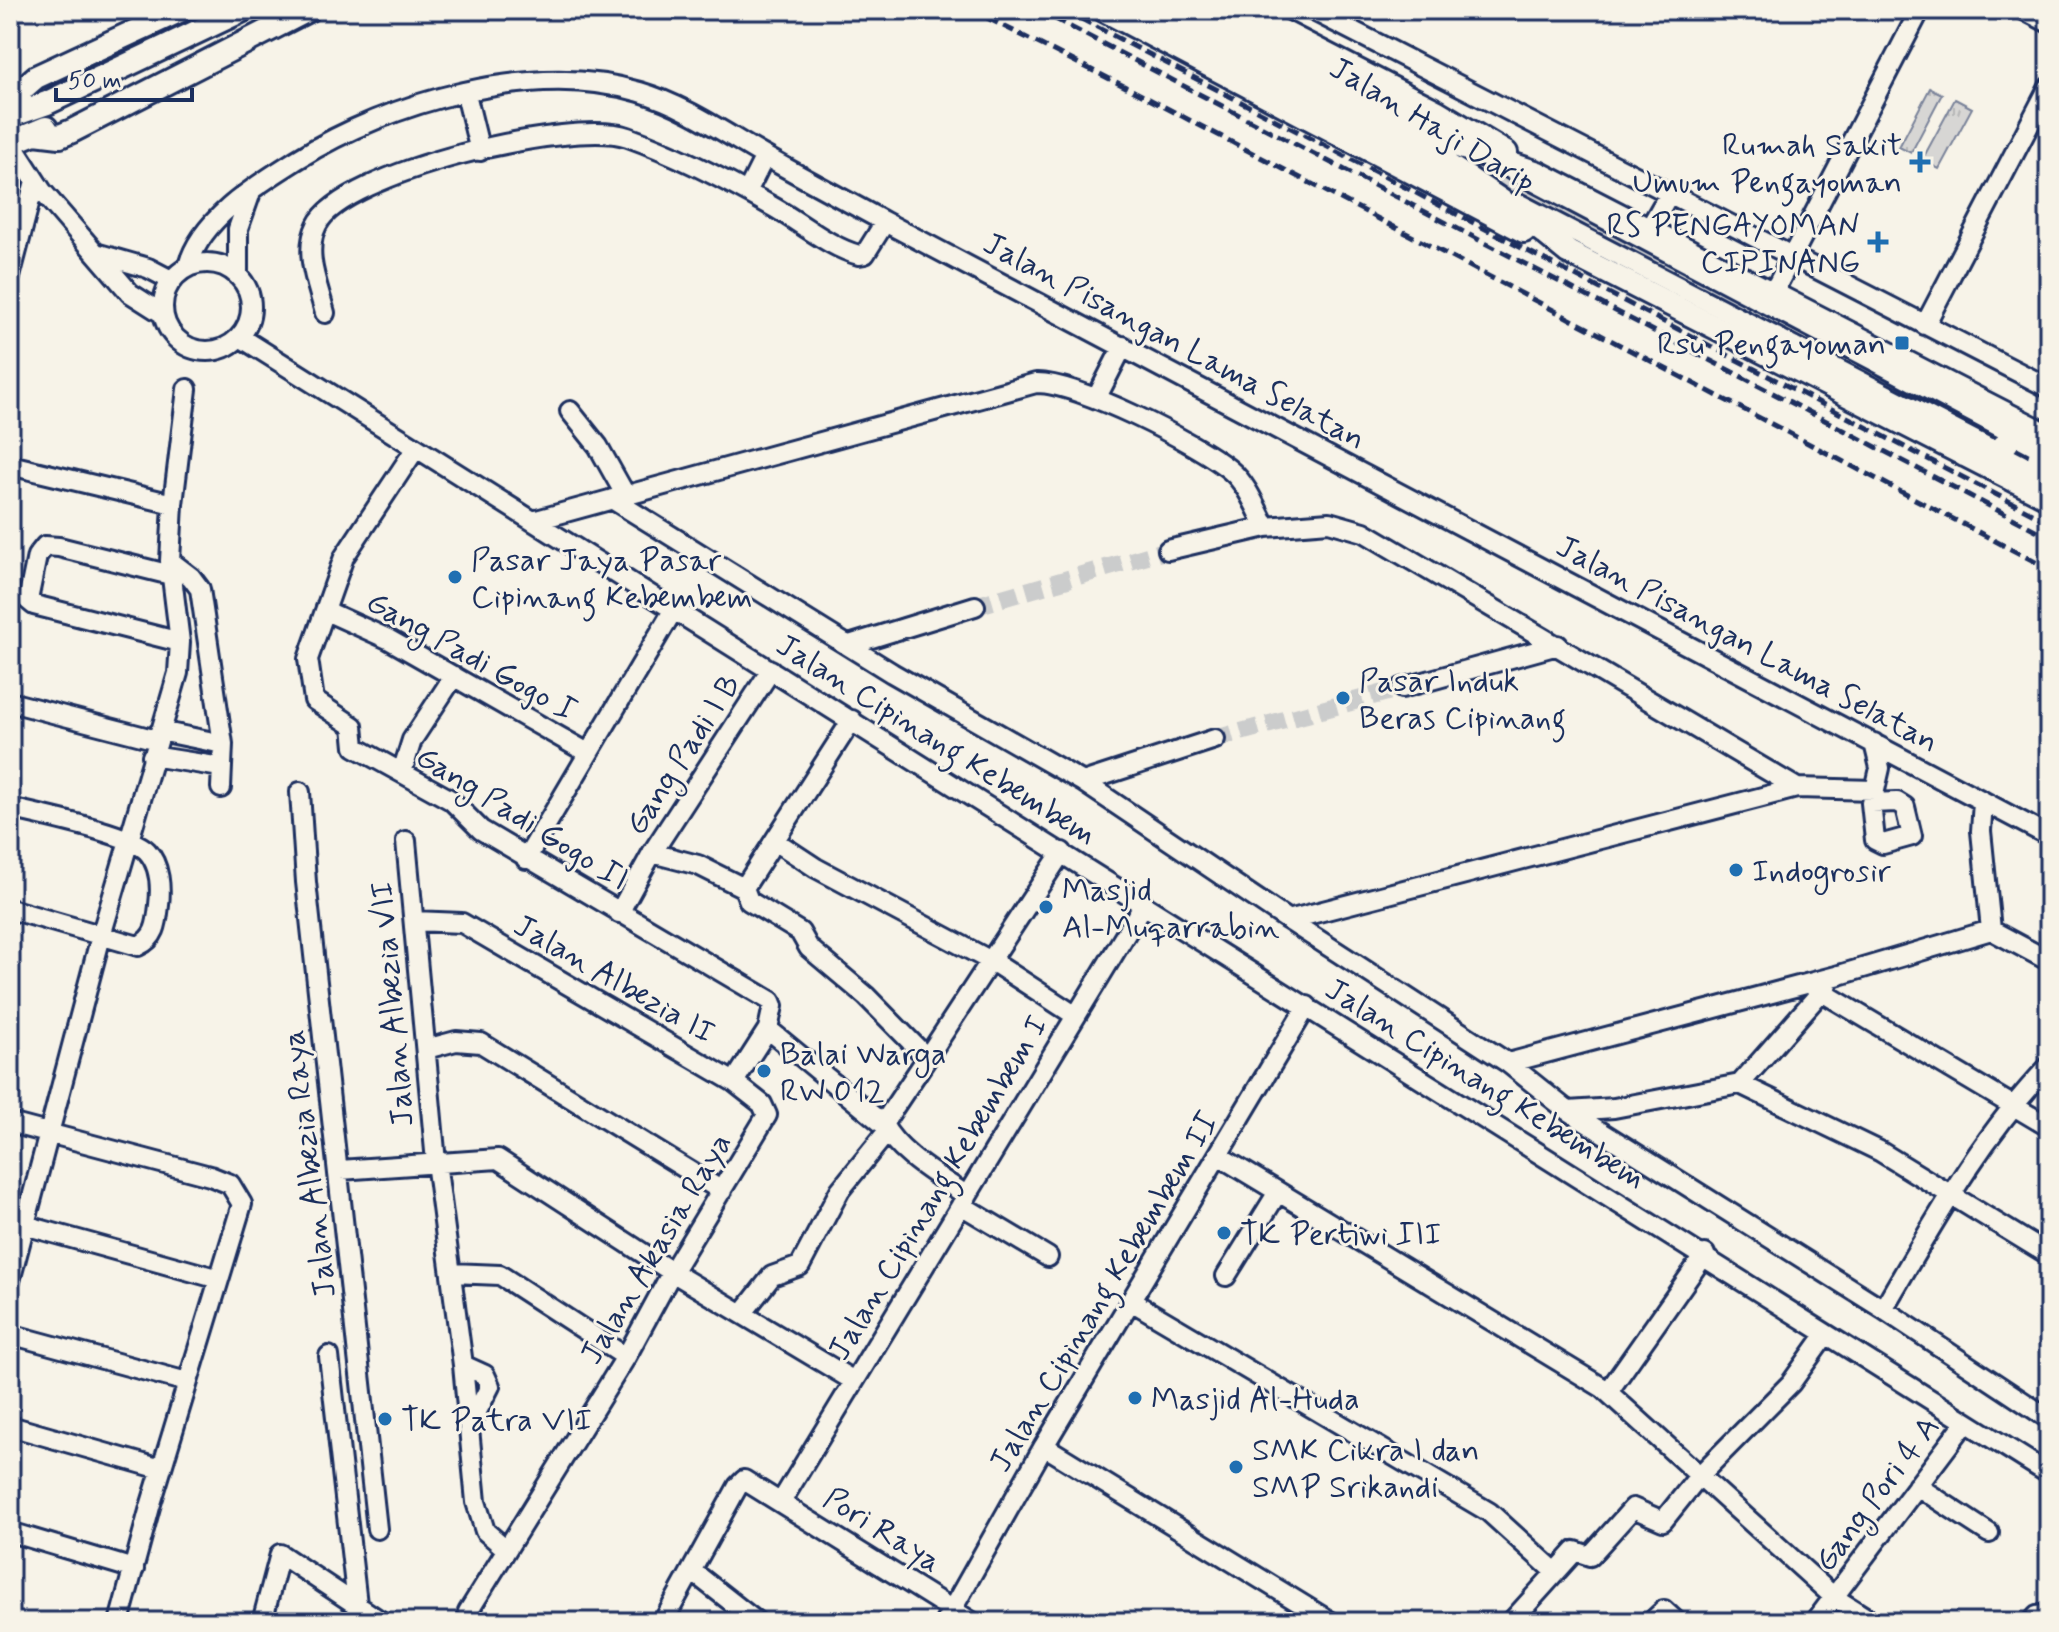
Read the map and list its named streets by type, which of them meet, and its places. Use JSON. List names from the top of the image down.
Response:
{
  "streets": {
    "main road": ["Jalan Haji Darip"],
    "street": [
      "Jalan Pisangan Lama Selatan",
      "Gang Padi Gogo I",
      "Jalan Cipinang Kebembem",
      "Gang Padi I B",
      "Gang Padi Gogo II",
      "Jalan Albezia II",
      "Jalan Albezia VII",
      "Jalan Albezia Raya",
      "Jalan Cipinang Kebembem I",
      "Jalan Akasia Raya",
      "Jalan Cipinang Kebembem II",
      "Gang Pori 4 A",
      "Pori Raya"
    ]
  },
  "crossings": [
    ["Jalan Pisangan Lama Selatan", "Jalan Cipinang Kebembem"],
    ["Gang Padi Gogo I", "Gang Padi Gogo II"],
    ["Jalan Cipinang Kebembem", "Gang Padi I B"],
    ["Jalan Cipinang Kebembem", "Jalan Cipinang Kebembem I"],
    ["Jalan Cipinang Kebembem", "Jalan Cipinang Kebembem II"],
    ["Jalan Cipinang Kebembem", "Gang Pori 4 A"],
    ["Gang Padi I B", "Gang Padi Gogo II"],
    ["Jalan Albezia II", "Jalan Albezia VII"],
    ["Jalan Albezia II", "Jalan Akasia Raya"],
    ["Jalan Albezia VII", "Jalan Akasia Raya"],
    ["Jalan Cipinang Kebembem I", "Pori Raya"],
    ["Jalan Cipinang Kebembem II", "Pori Raya"]
  ],
  "places": {
    "health": ["Rumah Sakit Umum Pengayoman", "RS PENGAYOMAN CIPINANG"],
    "transit": ["Rsu Pengayoman"],
    "other": [
      "Pasar Jaya Pasar Cipinang Kebembem",
      "Pasar Induk Beras Cipinang",
      "Indogrosir",
      "Masjid Al-Muqarrabin",
      "Balai Warga RW 012",
      "TK Pertiwi III",
      "Masjid Al-Huda",
      "TK Patra VII",
      "SMK Cikra I dan SMP Srikandi"
    ]
  },
  "scale_bar": "50 m"
}
